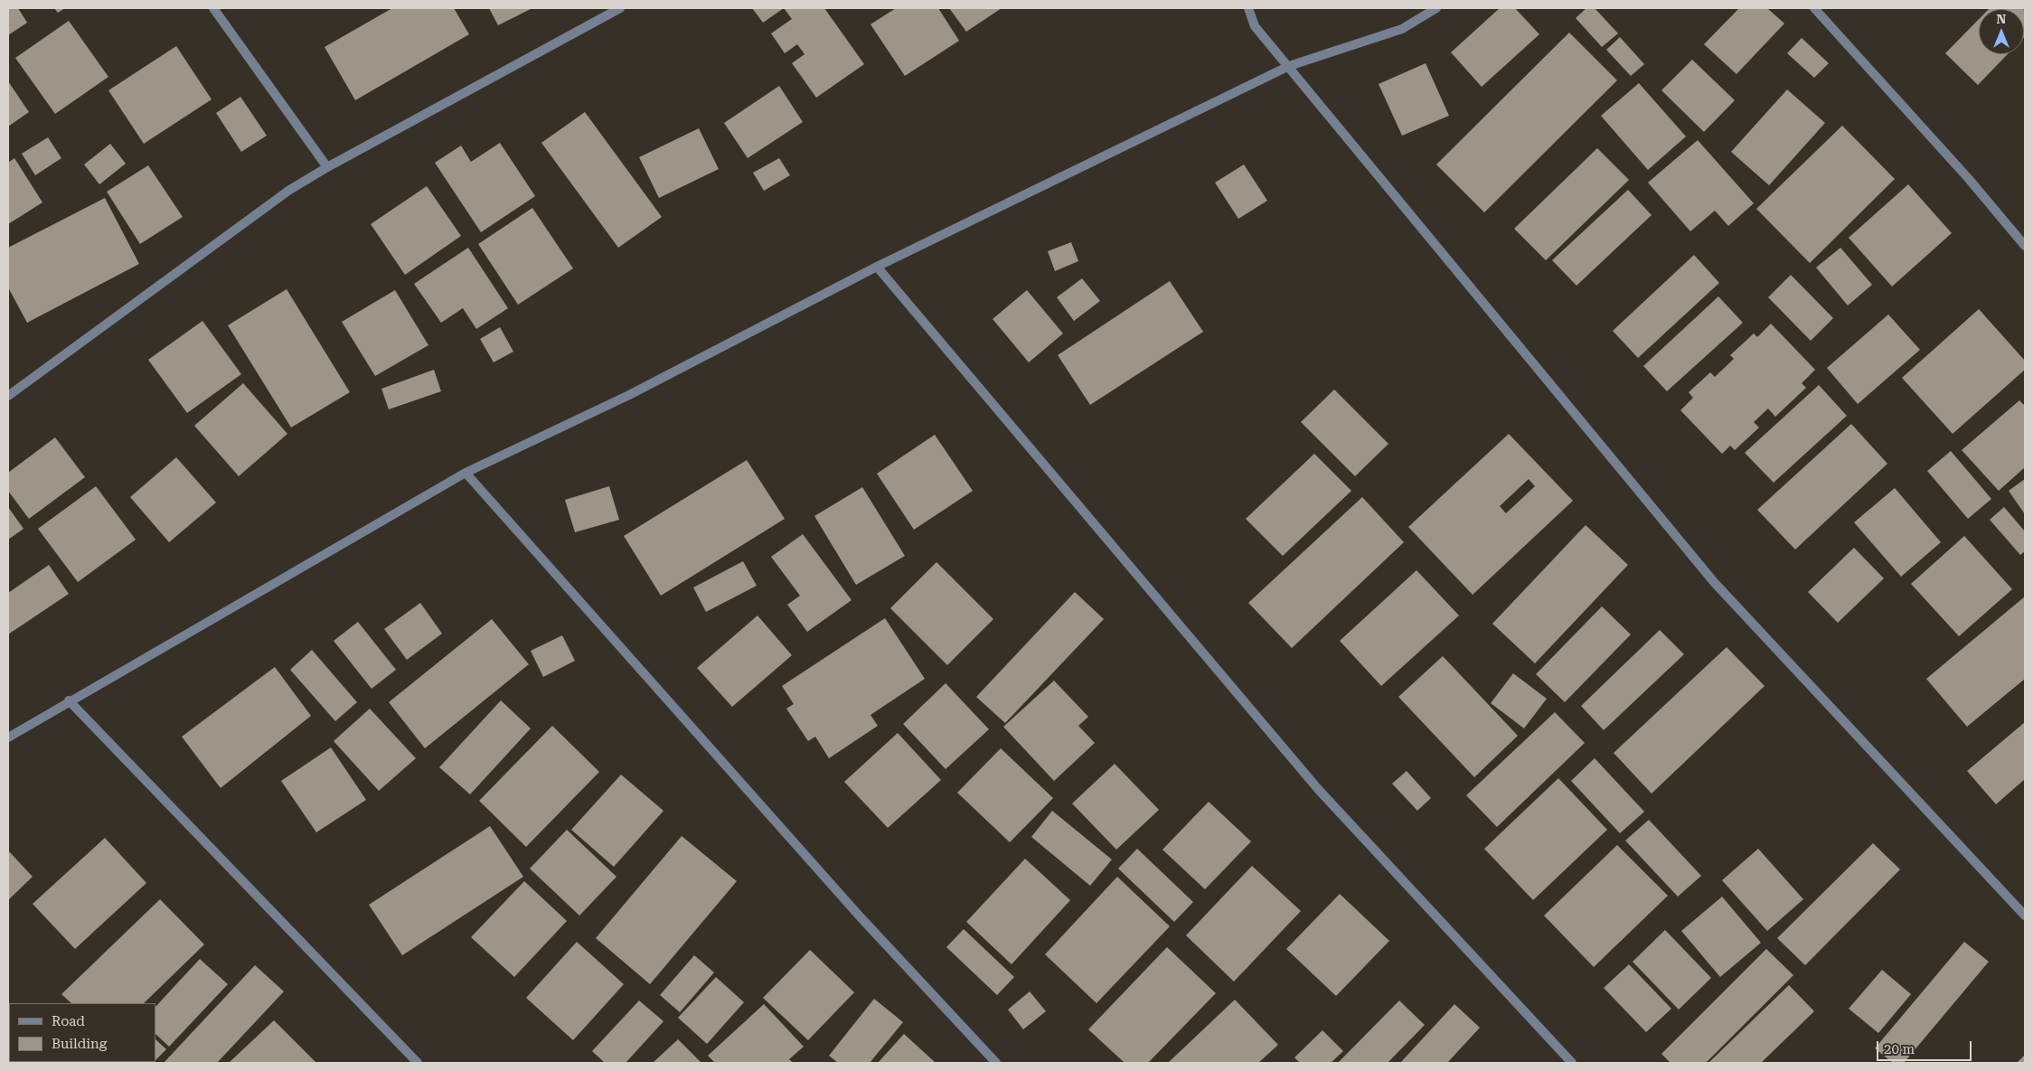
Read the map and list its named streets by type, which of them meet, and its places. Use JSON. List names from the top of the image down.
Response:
{
  "legend": ["Road", "Building"],
  "scale_bar": "20 m",
  "north": "top"
}
